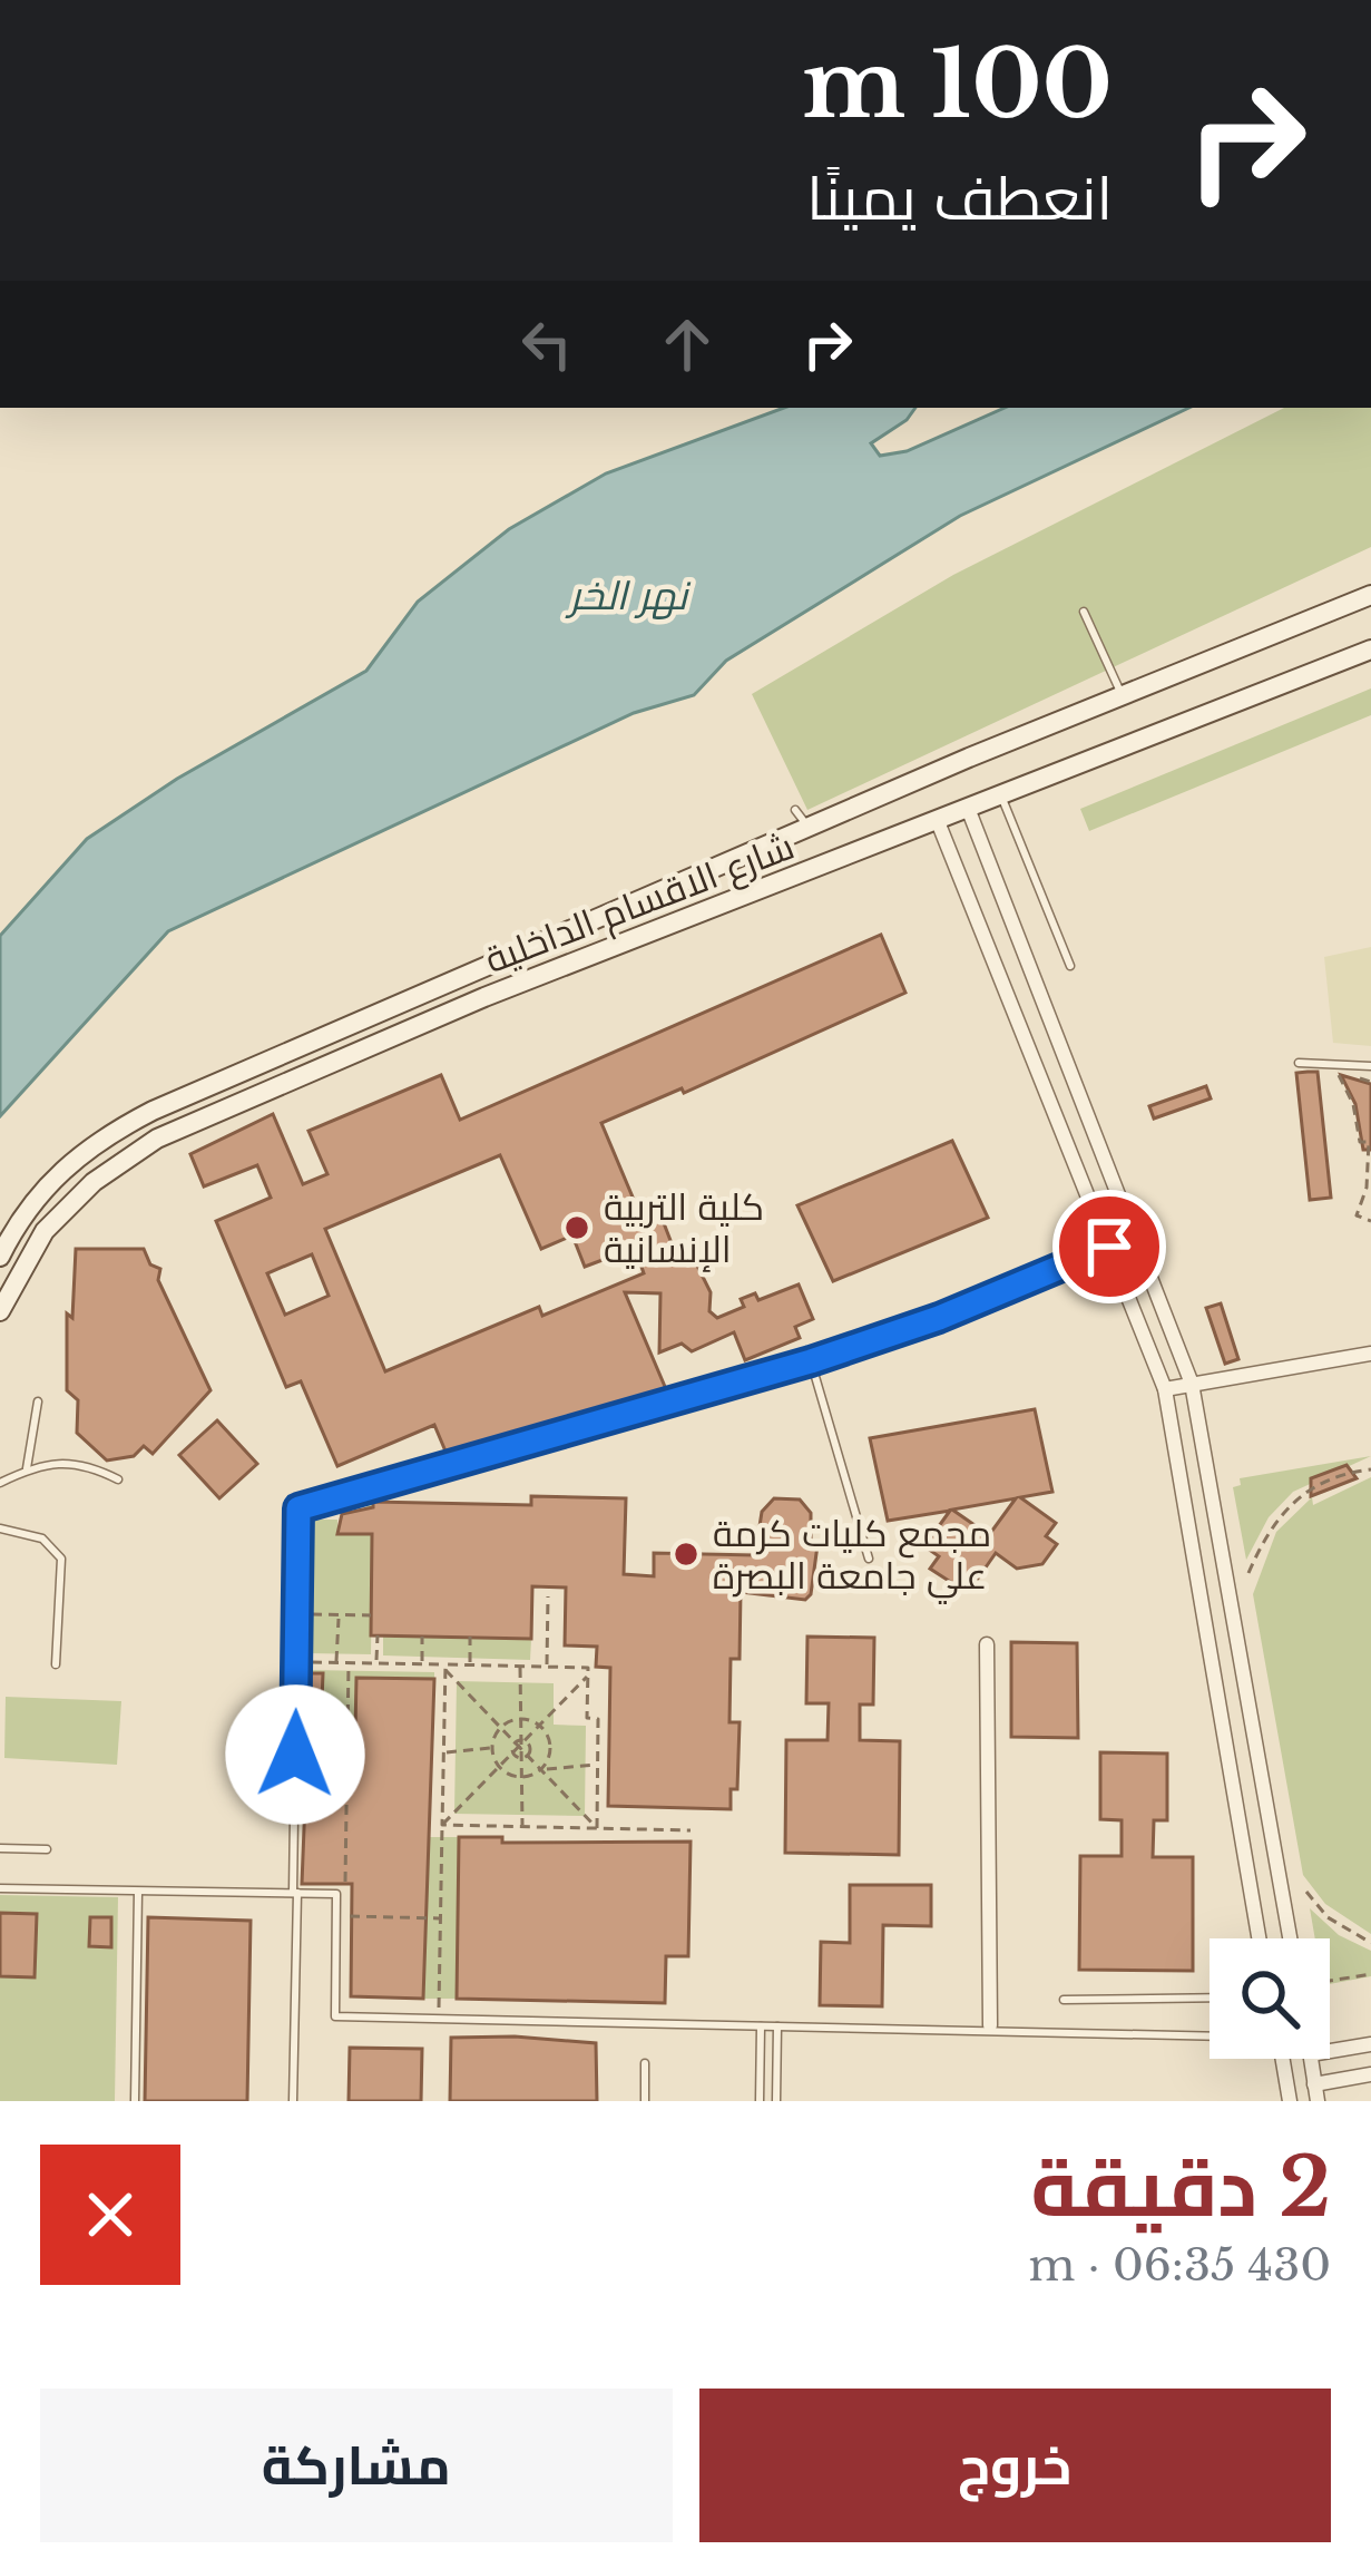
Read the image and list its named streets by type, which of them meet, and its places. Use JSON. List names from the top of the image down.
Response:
{
  "streets": {
    "street": ["شارع الاقسام الداخلية"]
  },
  "water": ["نهر الخر"],
  "places": ["كلية التربية الإنسانية", "مجمع كليات كرمة علي جامعة البصرة"],
  "page": {
    "turn": ["100 m", "انعطف يمينًا"],
    "heading": ["2 دقيقة", "430 m · 06:35"],
    "buttons": ["خروج", "مشاركة"]
  }
}
